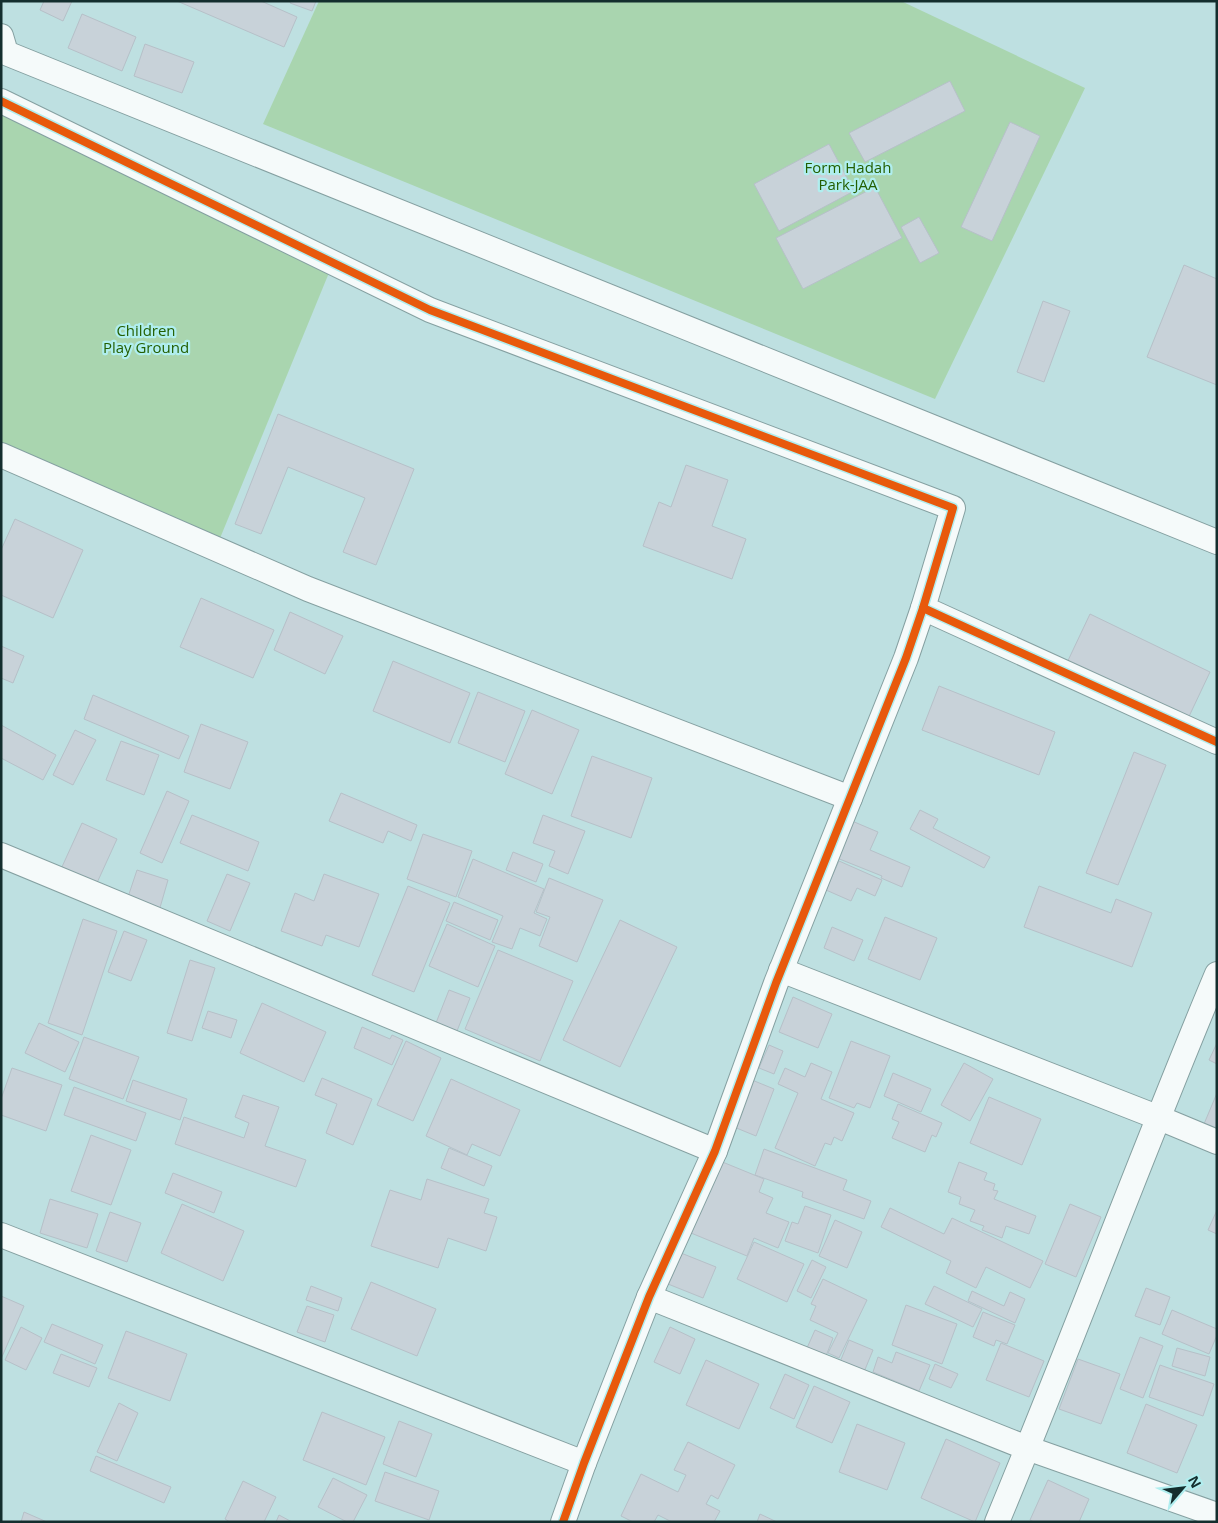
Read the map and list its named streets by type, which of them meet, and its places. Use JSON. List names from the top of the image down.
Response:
{
  "parks": ["Form Hadah Park-JAA", "Children Play Ground"],
  "north": "top right"
}
